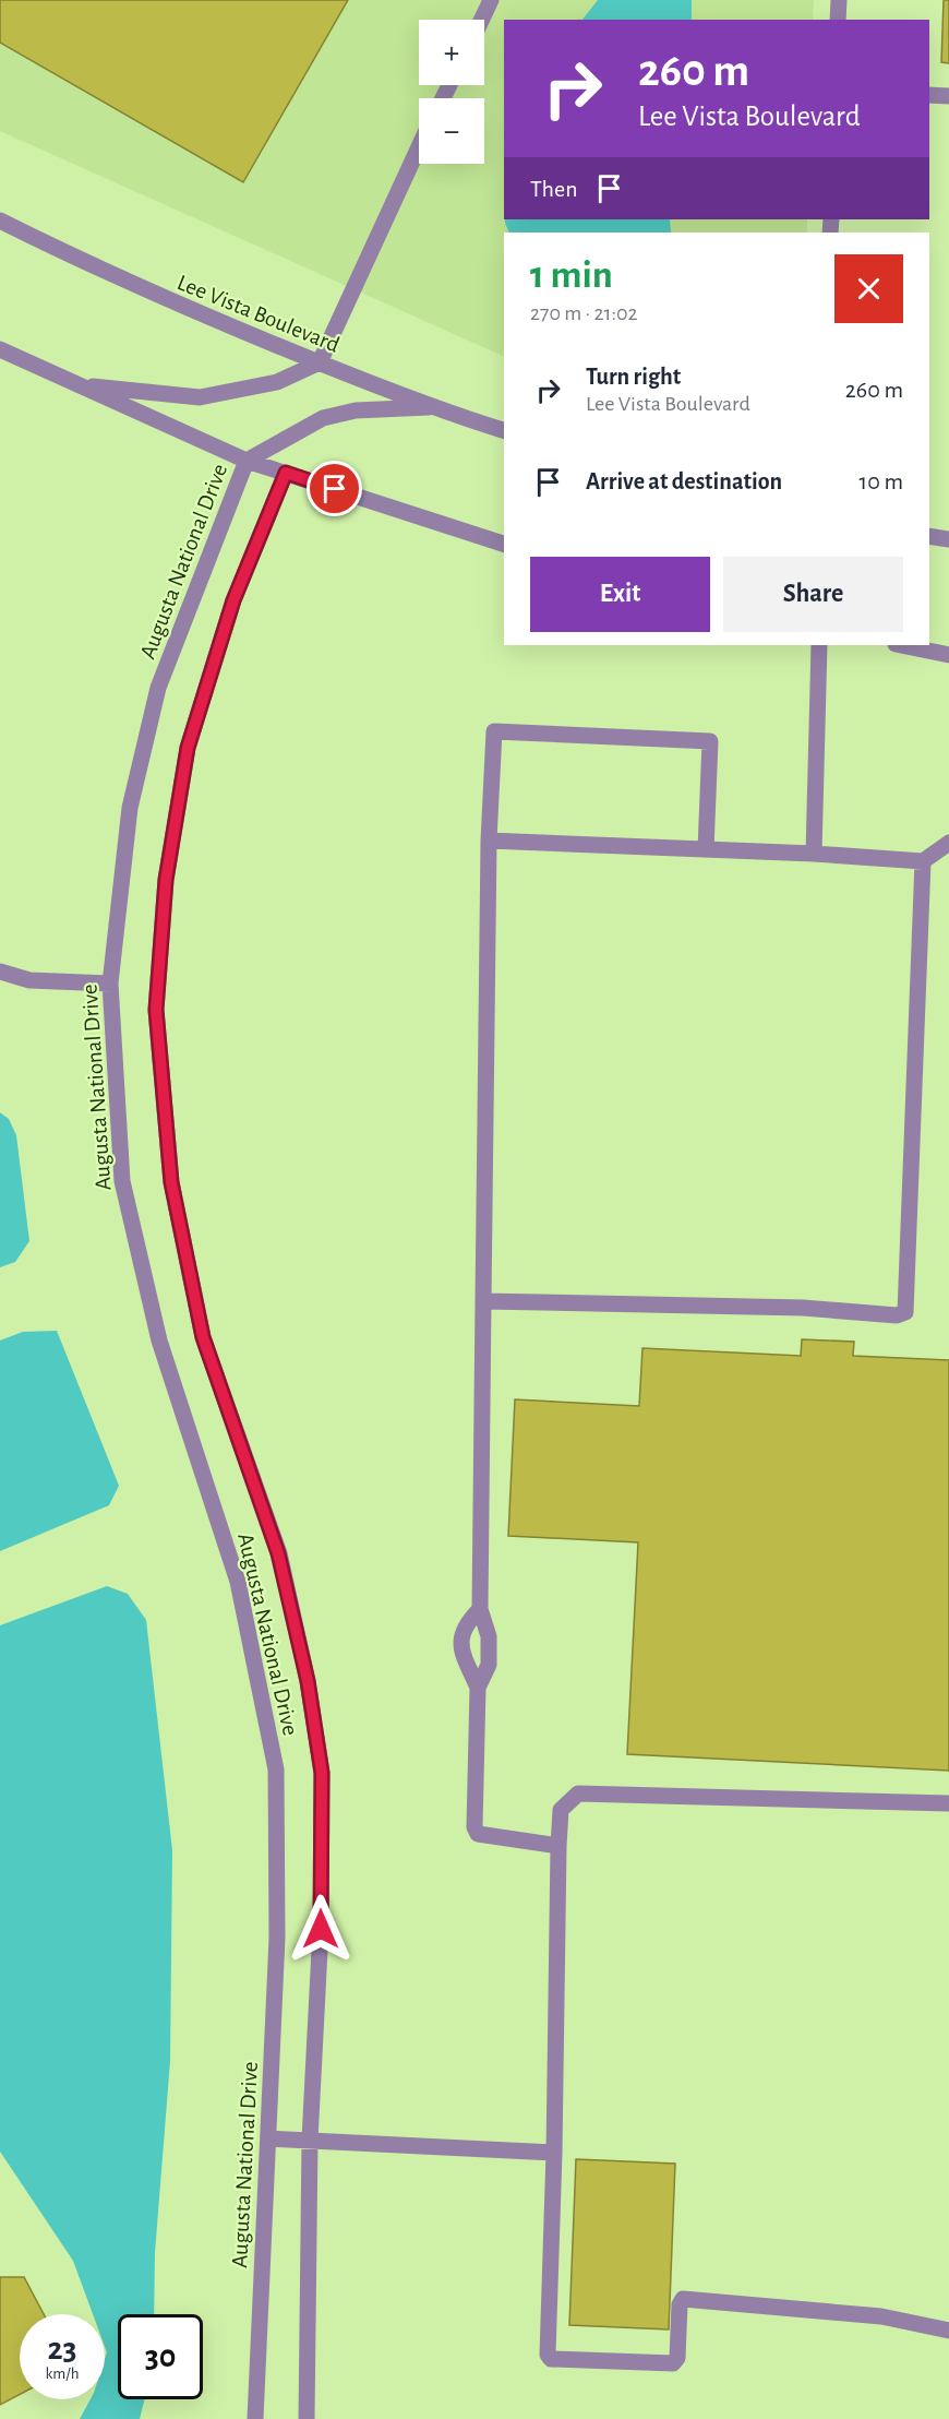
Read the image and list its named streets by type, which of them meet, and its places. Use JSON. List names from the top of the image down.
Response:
{
  "streets": {
    "street": ["Lee Vista Boulevard", "Augusta National Drive"]
  },
  "page": {
    "map_buttons": ["+", "−"],
    "turn": ["260 m", "Lee Vista Boulevard"],
    "then": "Then",
    "heading": ["1 min", "270 m · 21:02"],
    "list": [
      {
        "name": "Turn right",
        "note": "Lee Vista Boulevard",
        "value": "260 m"
      },
      {
        "name": "Arrive at destination",
        "value": "10 m"
      }
    ],
    "buttons": ["Exit", "Share"],
    "speed": "23 km/h",
    "limit": "30"
  }
}
